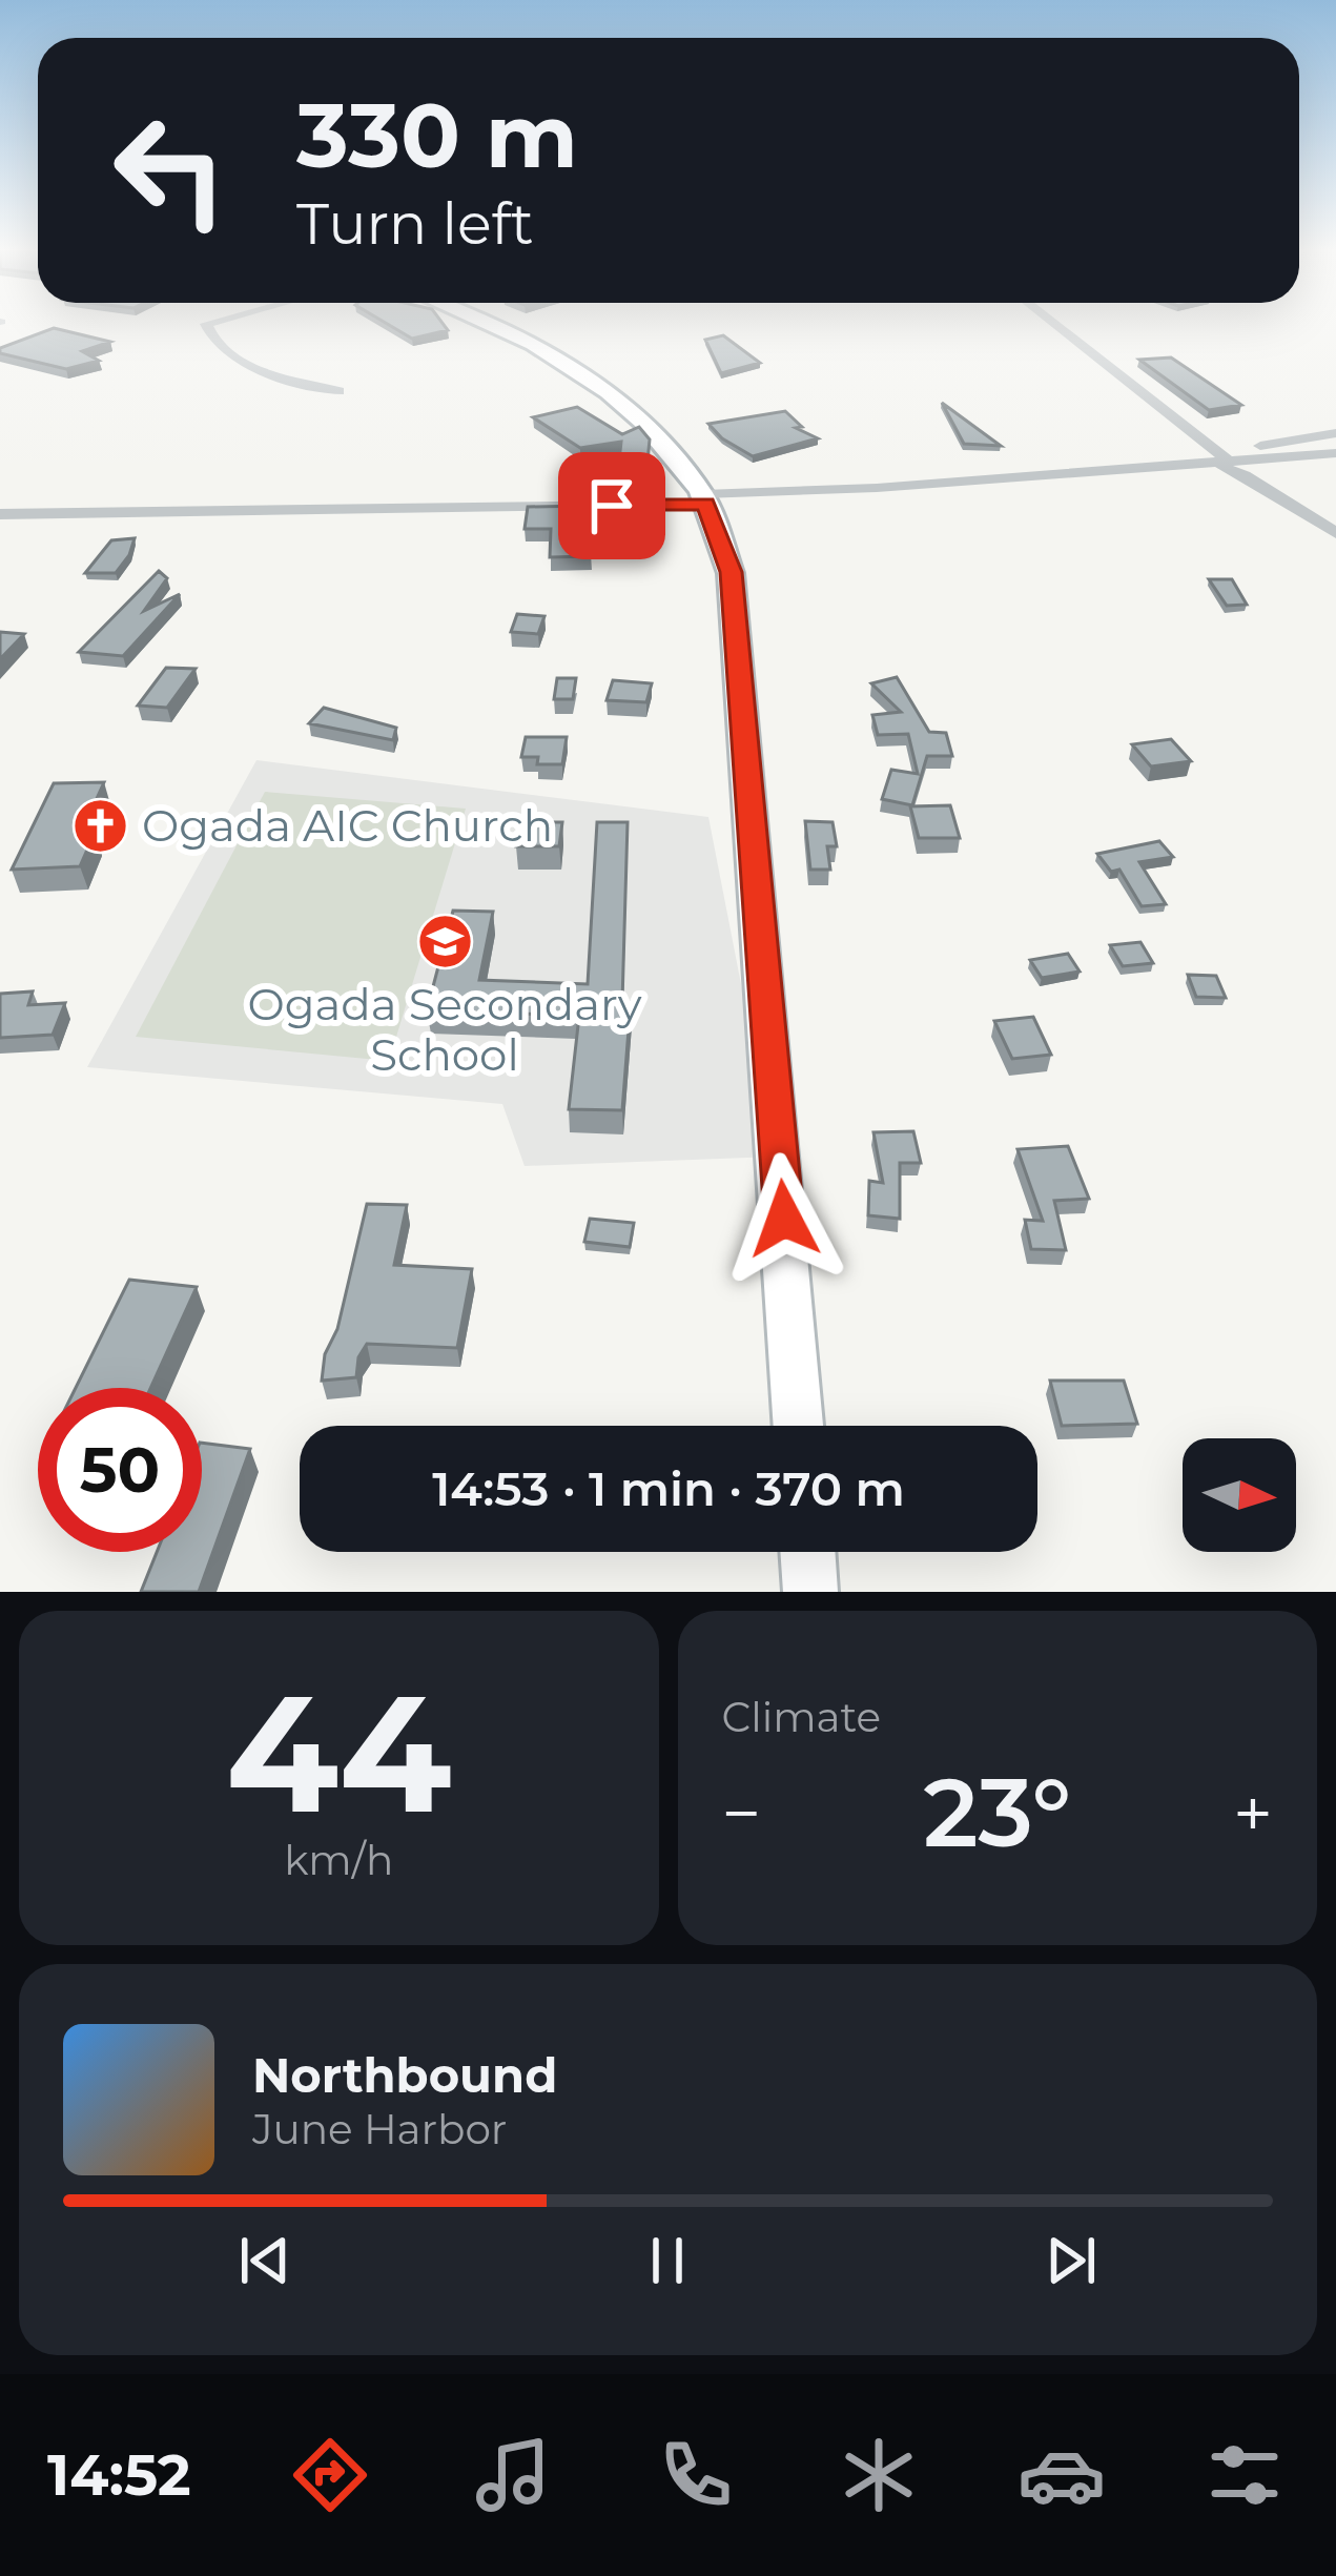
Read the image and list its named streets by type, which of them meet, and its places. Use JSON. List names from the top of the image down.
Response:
{
  "places": {
    "church": ["Ogada AIC Church"],
    "school or university": ["Ogada Secondary School"]
  },
  "north": "right",
  "page": {
    "turn": ["330 m", "Turn left"],
    "limit": "50",
    "trip": "14:53 · 1 min · 370 m",
    "tile": [
      ["44", "km/h"],
      "Climate"
    ],
    "heat": ["−", "23°", "+"],
    "song": ["Northbound", "June Harbor"],
    "tabs": "14:52"
  }
}
